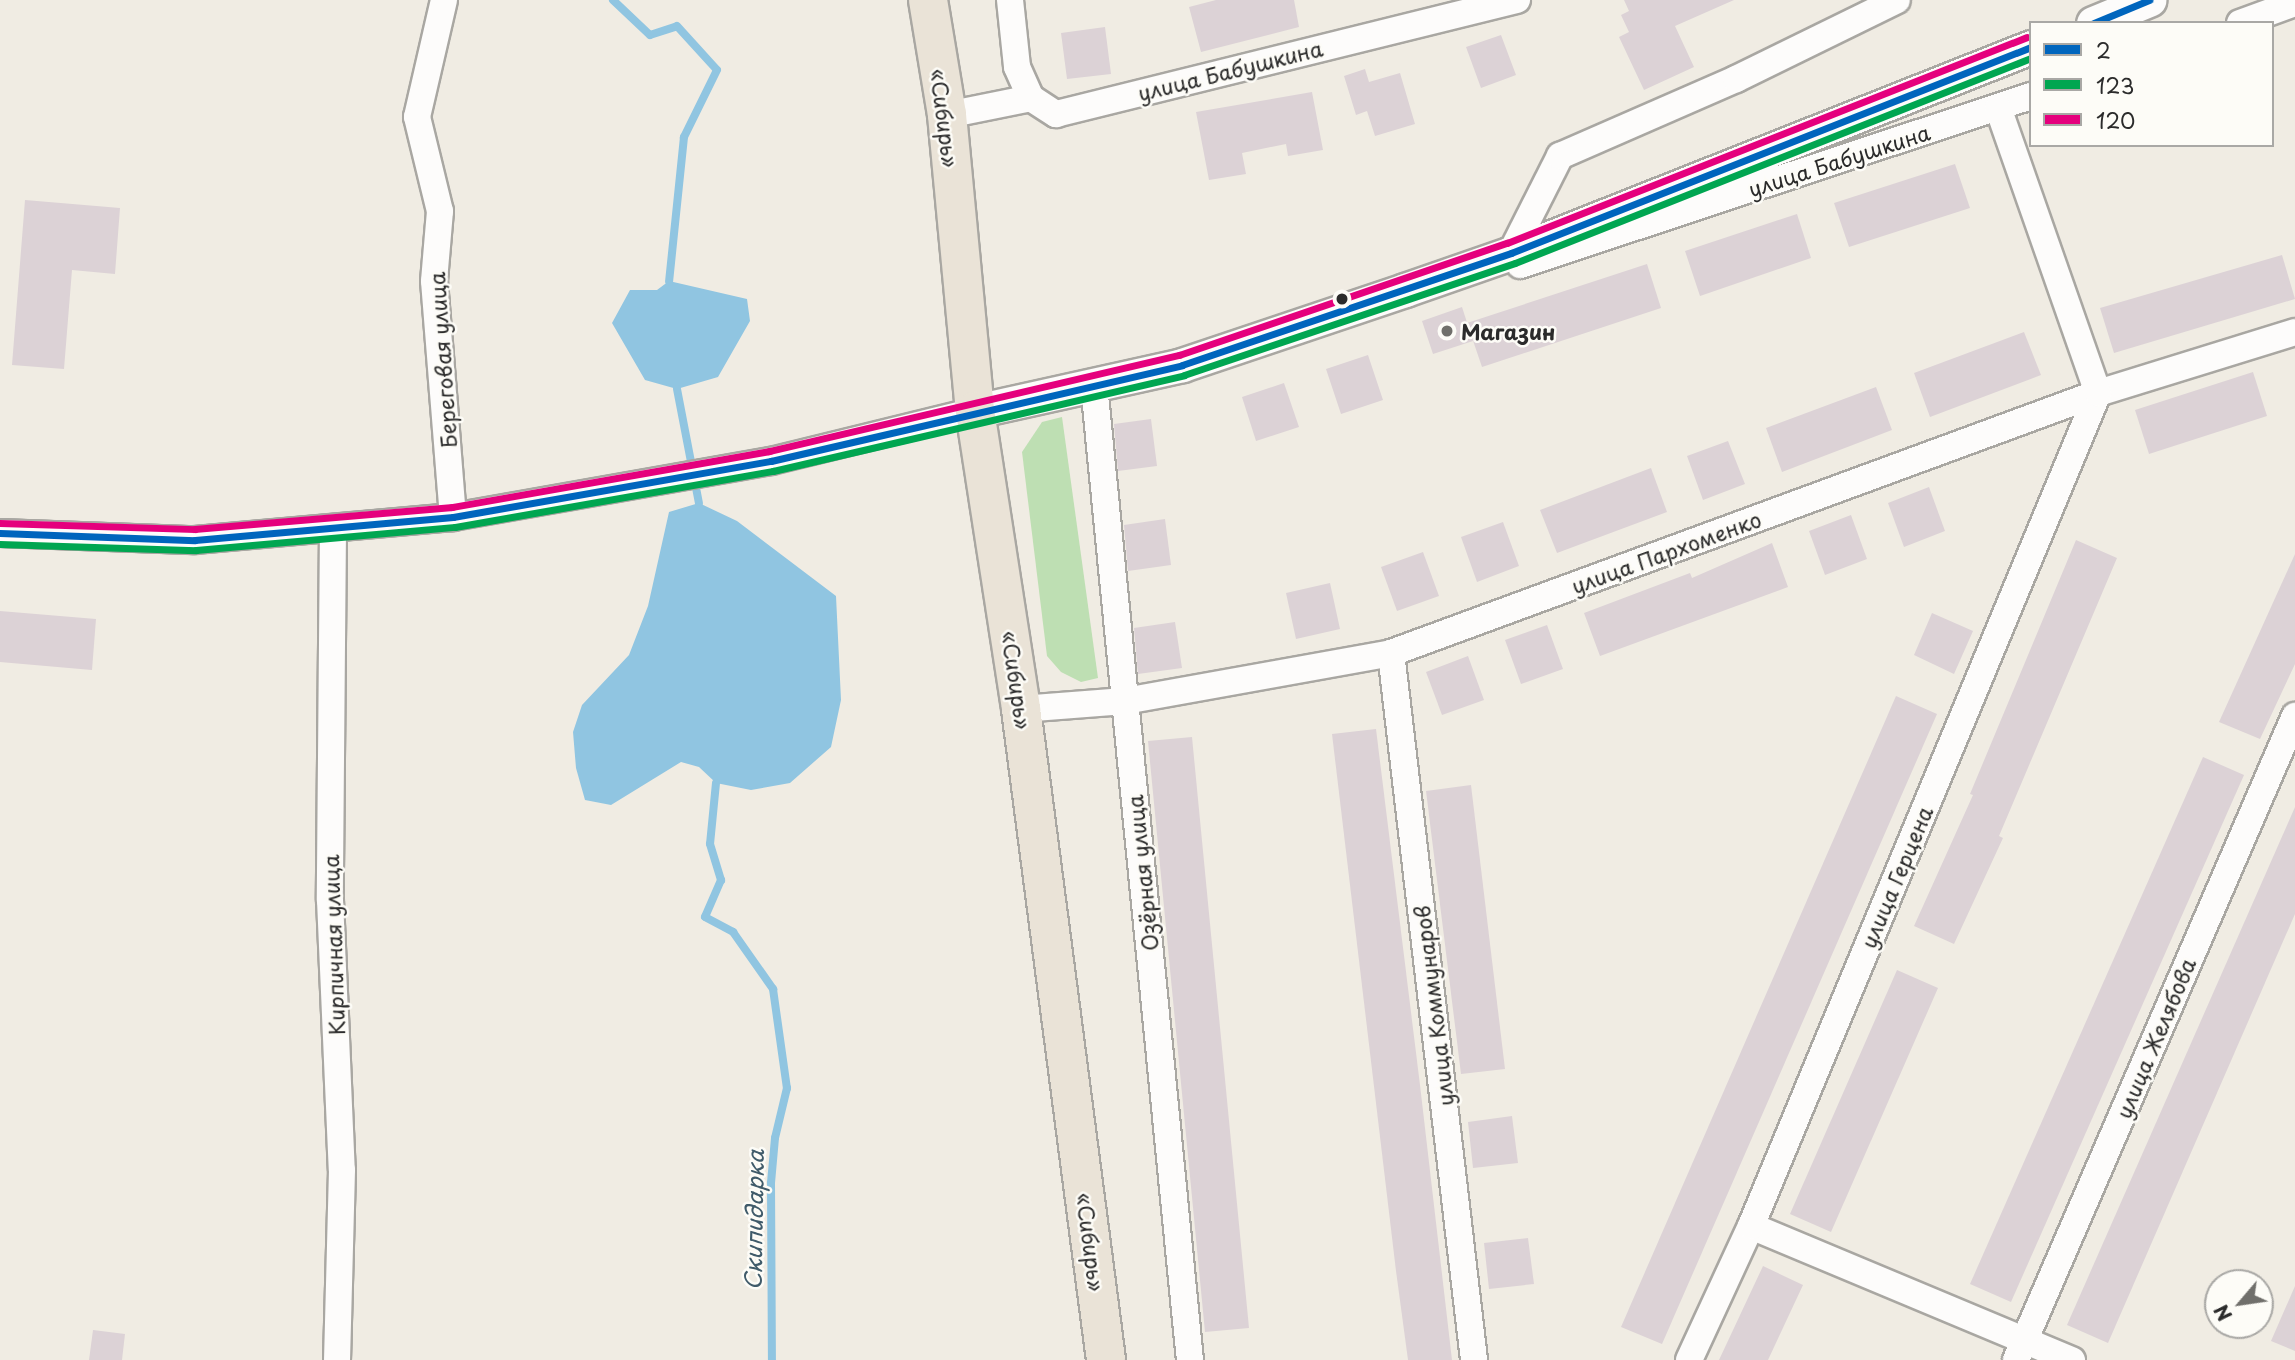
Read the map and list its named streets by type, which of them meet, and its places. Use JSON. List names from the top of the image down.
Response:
{
  "streets": {
    "main road": ["«Сибирь»"],
    "street": [
      "улица Бабушкина",
      "Береговая улица",
      "улица Пархоменко",
      "Озёрная улица",
      "улица Герцена",
      "Кирпичная улица",
      "улица Коммунаров",
      "улица Желябова"
    ]
  },
  "crossings": [
    ["«Сибирь»", "улица Пархоменко"],
    ["улица Пархоменко", "Озёрная улица"],
    ["улица Пархоменко", "улица Герцена"],
    ["улица Пархоменко", "улица Коммунаров"]
  ],
  "water": ["Скипидарка"],
  "places": ["Магазин"],
  "lines": ["transit line 2", "transit line 120", "transit line 123"],
  "legend": ["2", "123", "120"],
  "north": "bottom left"
}
